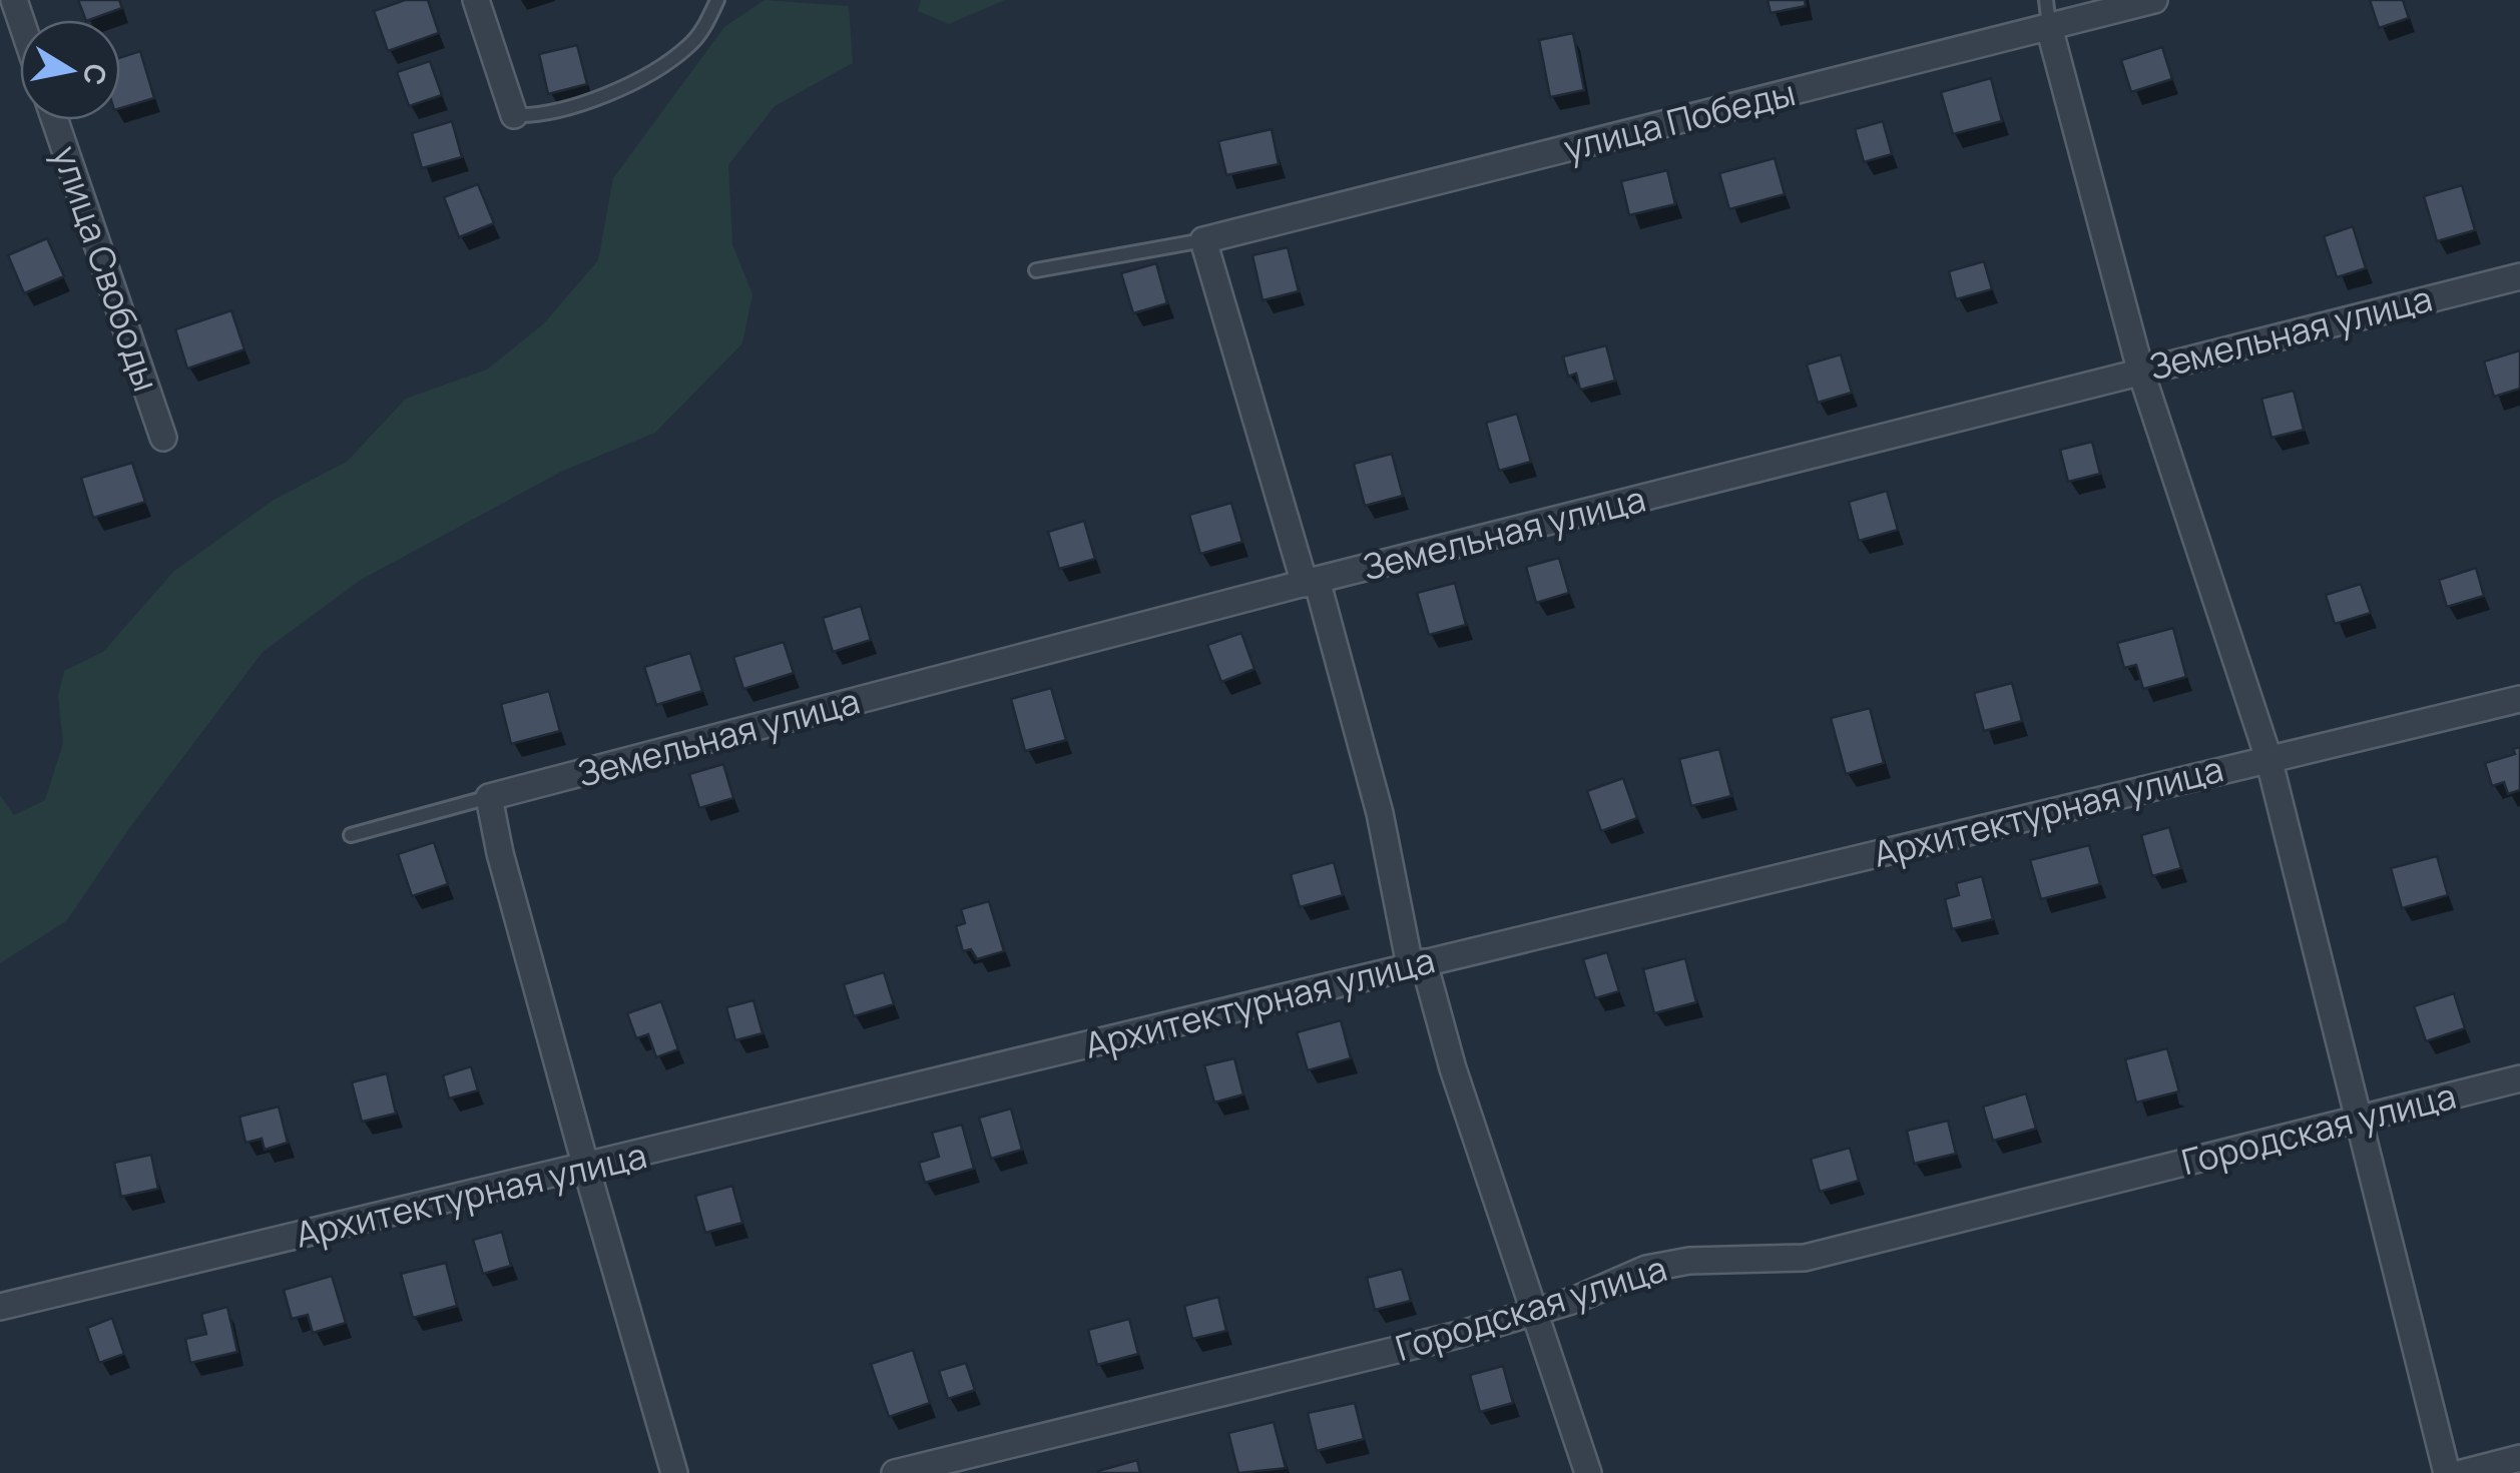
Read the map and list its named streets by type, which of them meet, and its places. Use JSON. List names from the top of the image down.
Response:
{
  "streets": {
    "street": [
      "улица Победы",
      "улица Свободы",
      "Земельная улица",
      "Архитектурная улица",
      "Городская улица"
    ]
  },
  "north": "right"
}
